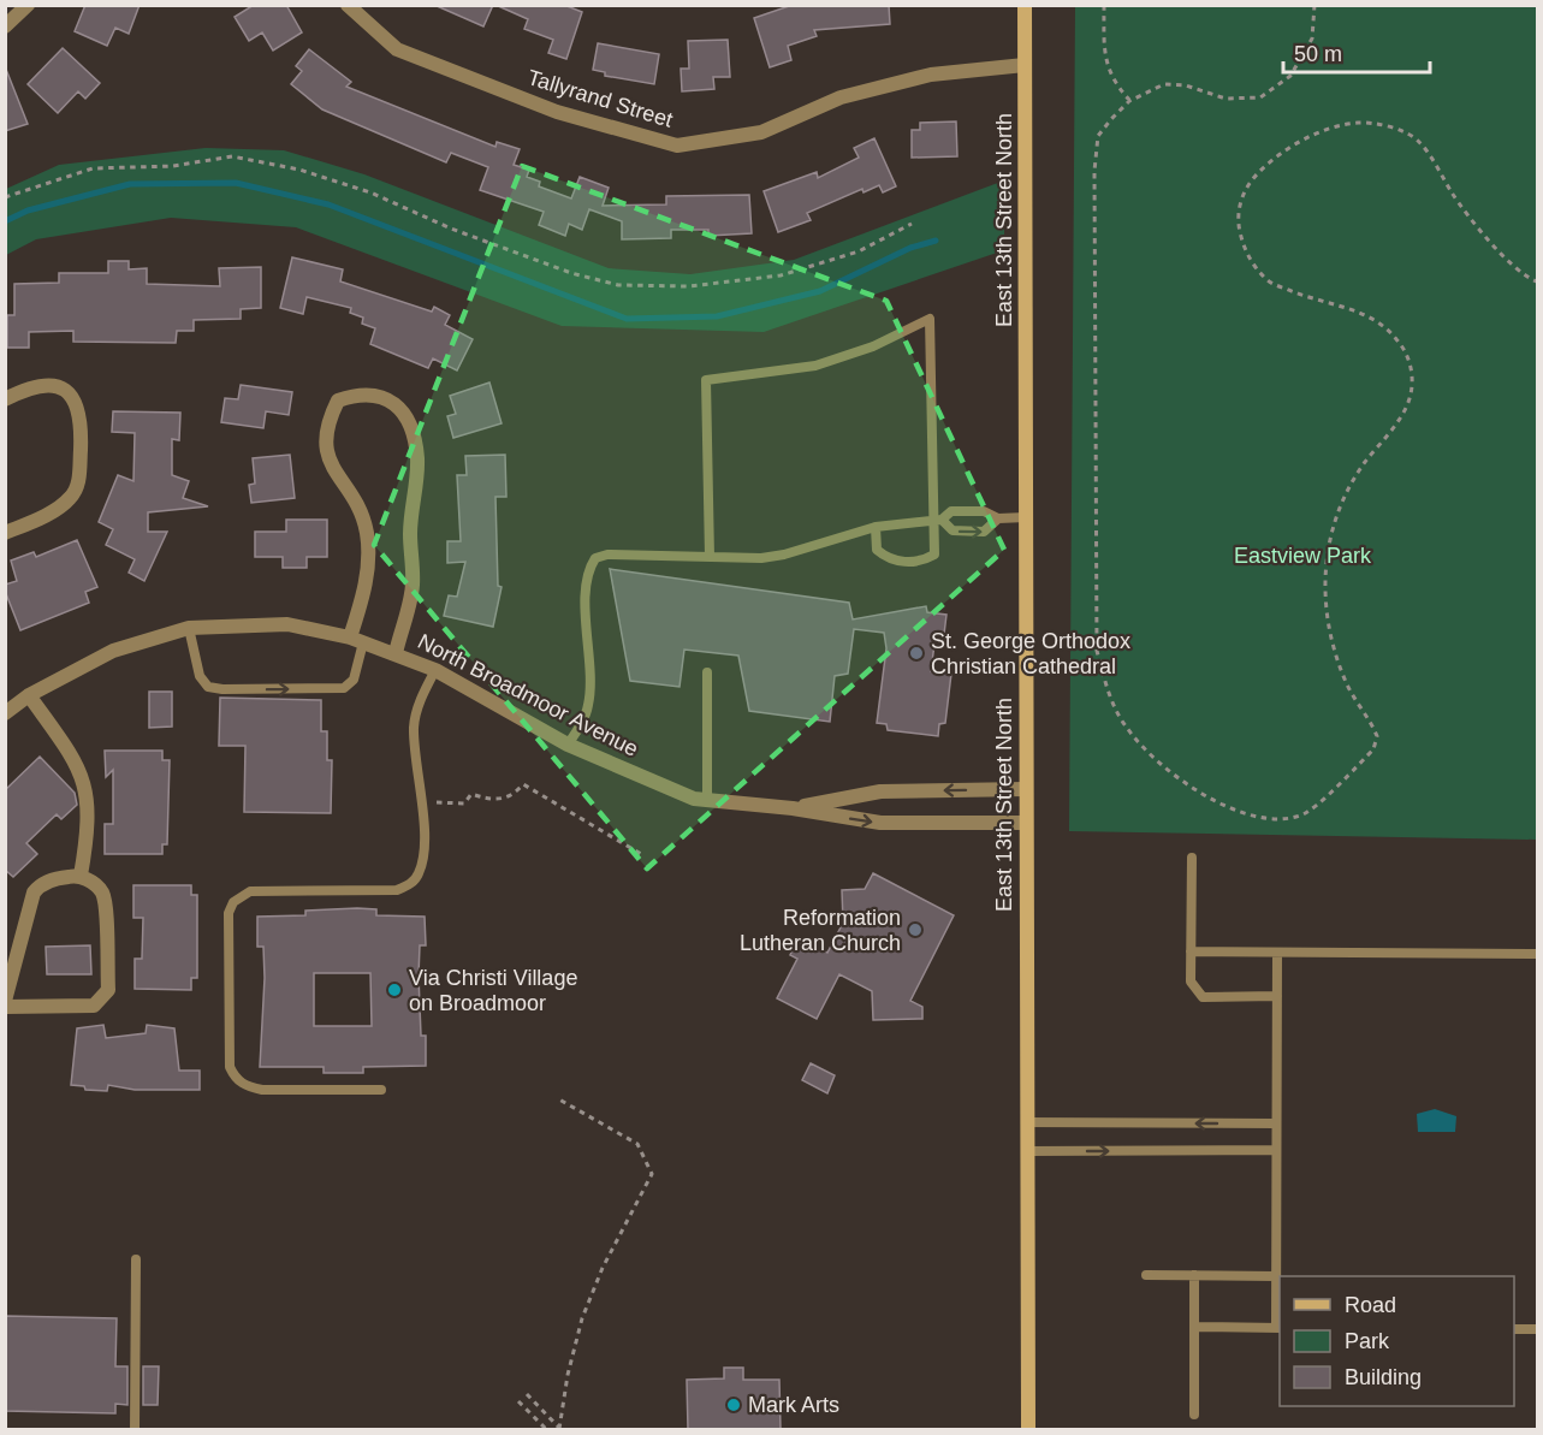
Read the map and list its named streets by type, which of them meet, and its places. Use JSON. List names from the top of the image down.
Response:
{
  "streets": {
    "main road": ["East 13th Street North"],
    "street": ["Tallyrand Street", "North Broadmoor Avenue"]
  },
  "crossings": [
    ["Tallyrand Street", "East 13th Street North"],
    ["East 13th Street North", "North Broadmoor Avenue"]
  ],
  "parks": ["Eastview Park"],
  "places": [
    "St. George Orthodox Christian Cathedral",
    "Reformation Lutheran Church",
    "Via Christi Village on Broadmoor",
    "Mark Arts"
  ],
  "legend": ["Road", "Park", "Building"],
  "scale_bar": "50 m"
}
